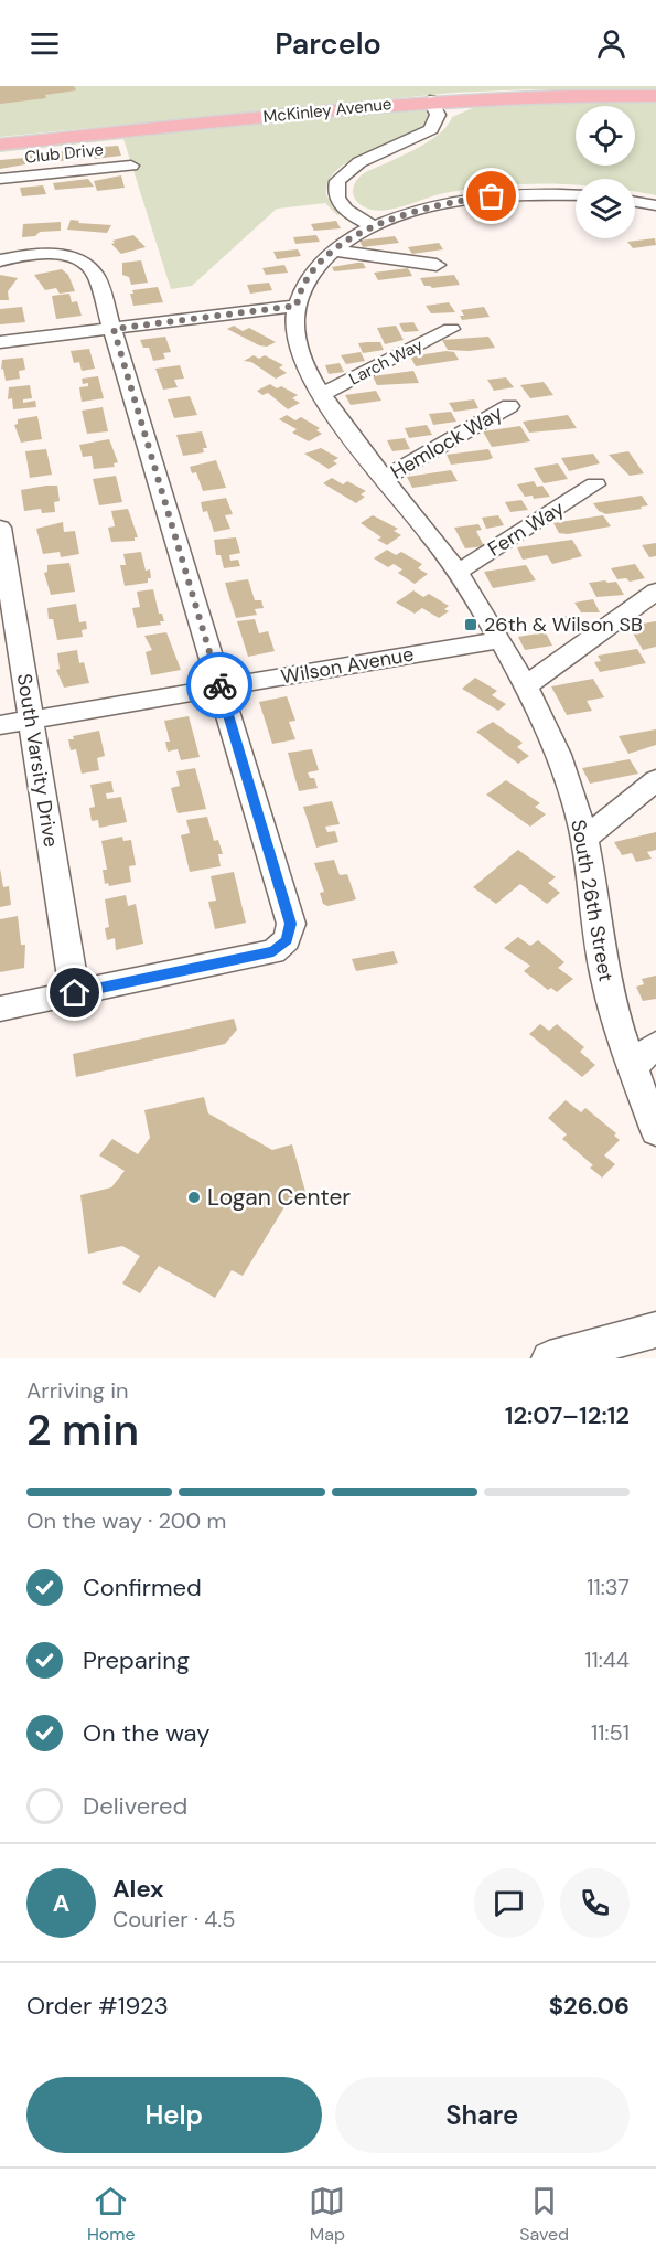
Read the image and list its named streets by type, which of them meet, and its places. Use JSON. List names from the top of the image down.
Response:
{
  "streets": {
    "main road": ["McKinley Avenue"],
    "street": [
      "Club Drive",
      "Larch Way",
      "Hemlock Way",
      "Fern Way",
      "Wilson Avenue",
      "South Varsity Drive",
      "South 26th Street"
    ]
  },
  "crossings": [
    ["Larch Way", "South 26th Street"],
    ["Hemlock Way", "South 26th Street"],
    ["Fern Way", "South 26th Street"],
    ["Wilson Avenue", "South Varsity Drive"],
    ["Wilson Avenue", "South 26th Street"]
  ],
  "places": {
    "transit": ["26th & Wilson SB"],
    "other": ["Logan Center"]
  },
  "page": {
    "header": "Parcelo",
    "heading": ["2 min", "Arriving in", "12:07–12:12"],
    "panel": [
      "Alex",
      "Courier · 4.5",
      "Order #1923",
      "$26.06"
    ],
    "bar": "On the way · 200 m",
    "list": [
      ["Confirmed", "11:37"],
      ["Preparing", "11:44"],
      ["On the way", "11:51"],
      "Delivered"
    ],
    "round": "A",
    "buttons": ["Help", "Share"],
    "tabs": ["Home", "Map", "Saved"]
  }
}
